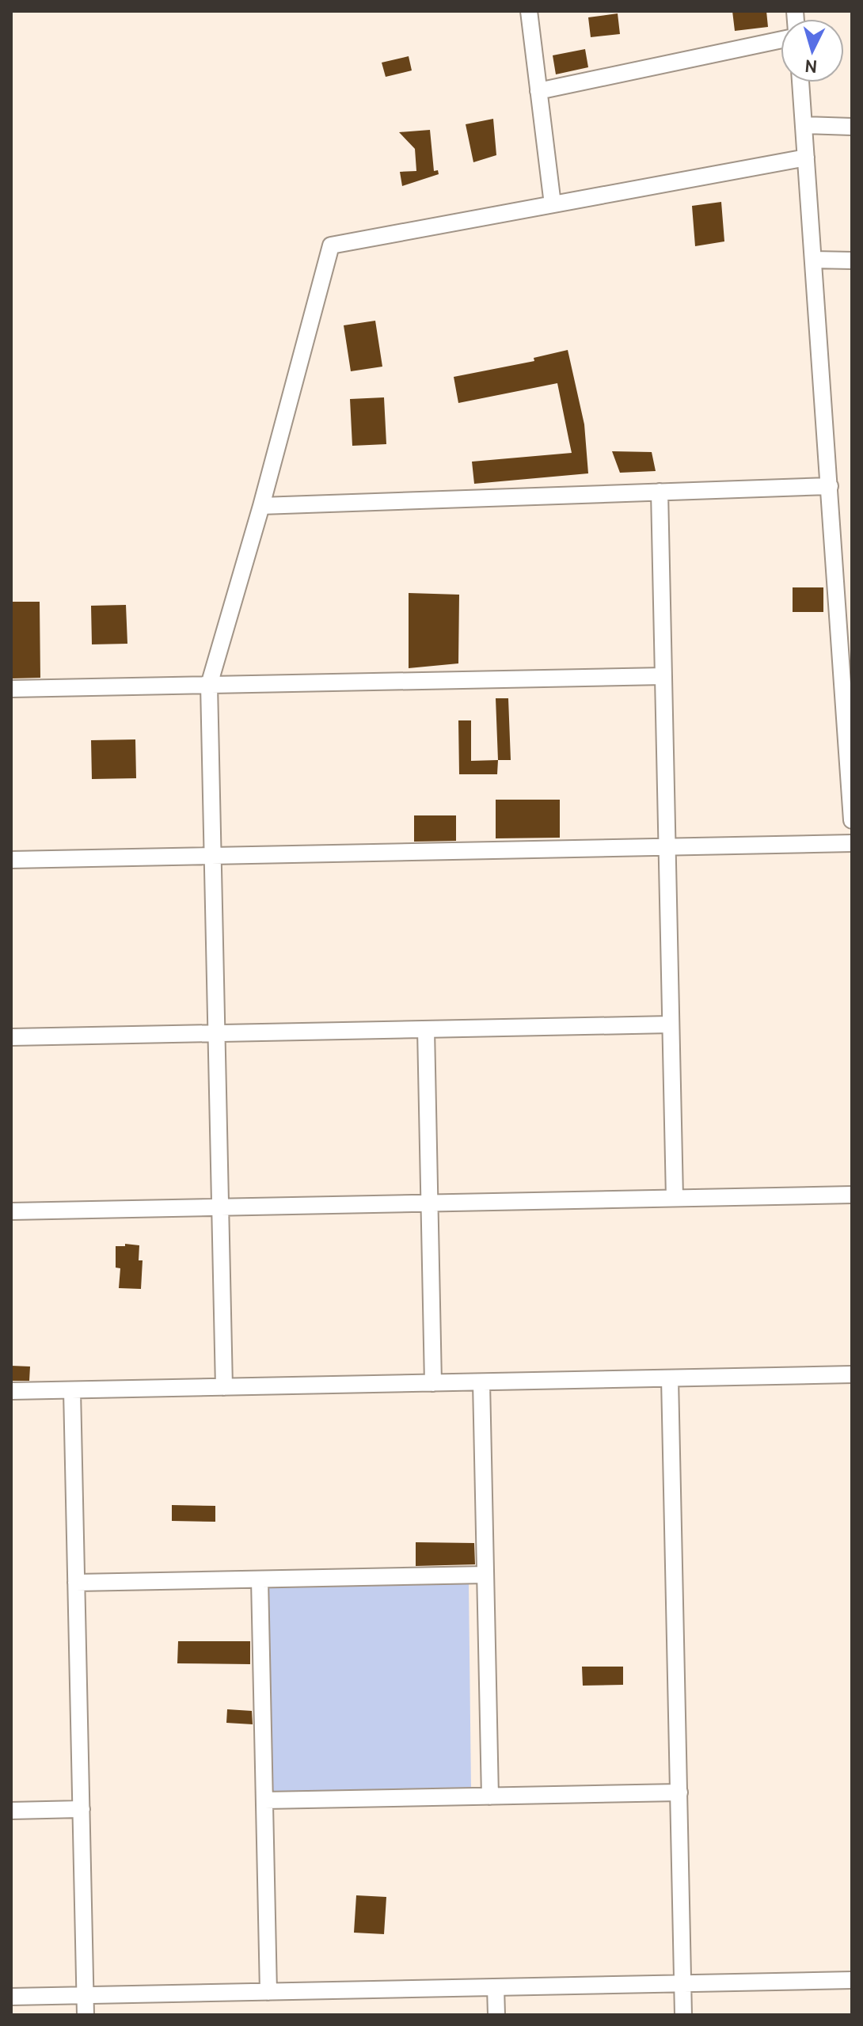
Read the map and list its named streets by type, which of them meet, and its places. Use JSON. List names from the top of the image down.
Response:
{
  "north": "bottom"
}
